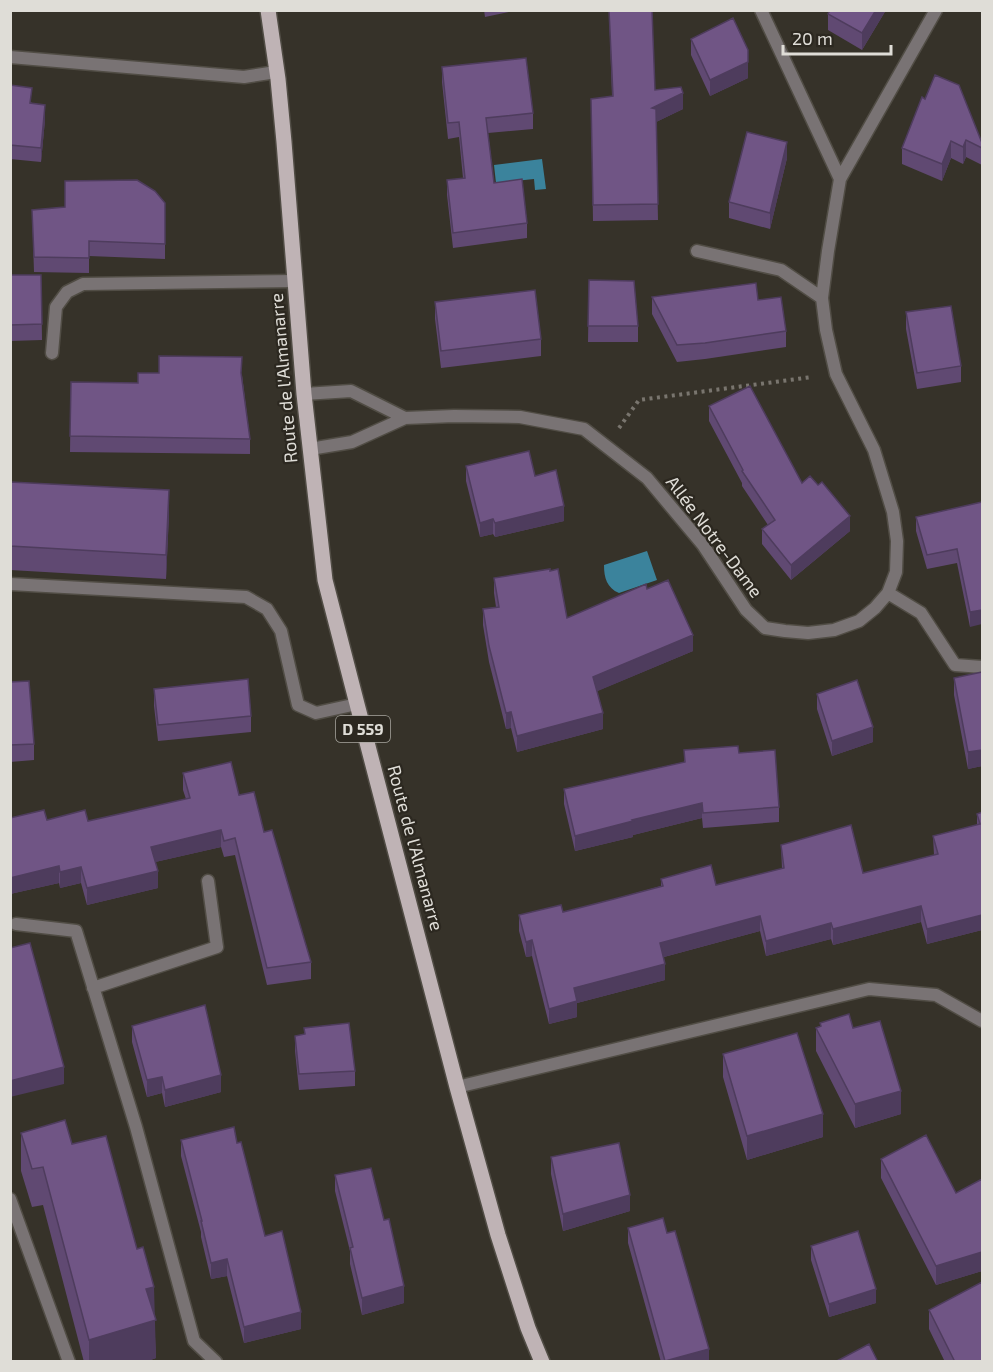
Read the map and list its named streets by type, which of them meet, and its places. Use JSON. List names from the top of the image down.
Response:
{
  "streets": {
    "main road": ["Route de l'Almanarre", "D 559"],
    "street": ["Allée Notre-Dame"]
  },
  "crossings": [
    ["Route de l'Almanarre", "Allée Notre-Dame"]
  ],
  "scale_bar": "20 m"
}
